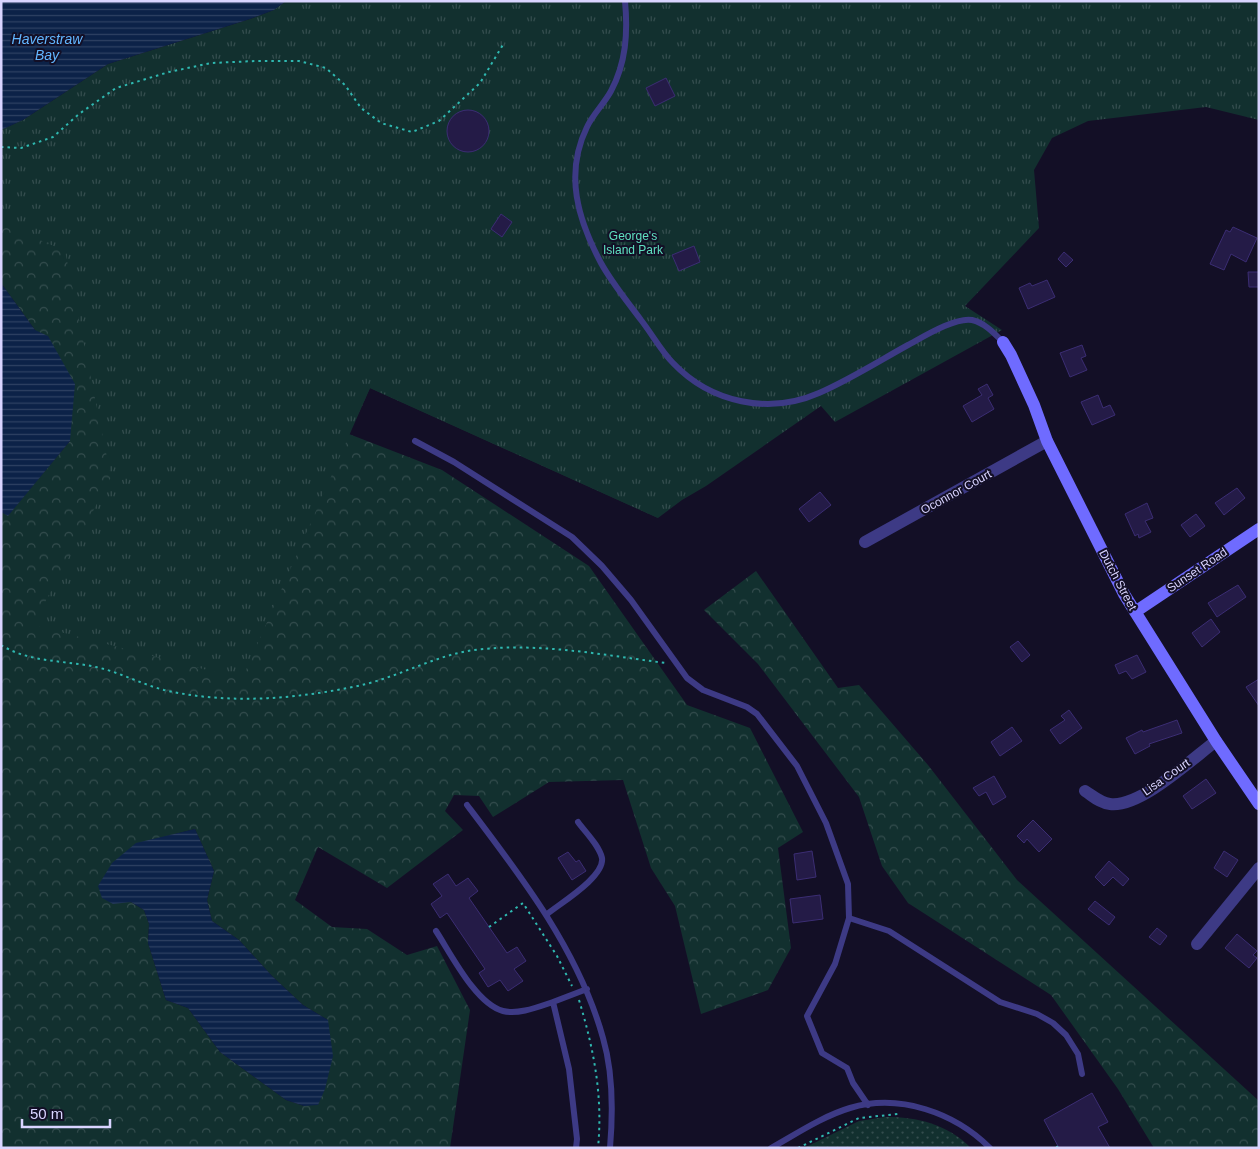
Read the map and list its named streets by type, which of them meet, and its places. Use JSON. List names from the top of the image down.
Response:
{
  "streets": {
    "street": [
      "Oconnor Court",
      "Sunset Road",
      "Dutch Street",
      "Lisa Court"
    ]
  },
  "crossings": [
    ["Oconnor Court", "Dutch Street"],
    ["Sunset Road", "Dutch Street"],
    ["Dutch Street", "Lisa Court"]
  ],
  "water": ["Haverstraw Bay"],
  "parks": ["George's Island Park"],
  "scale_bar": "50 m"
}
